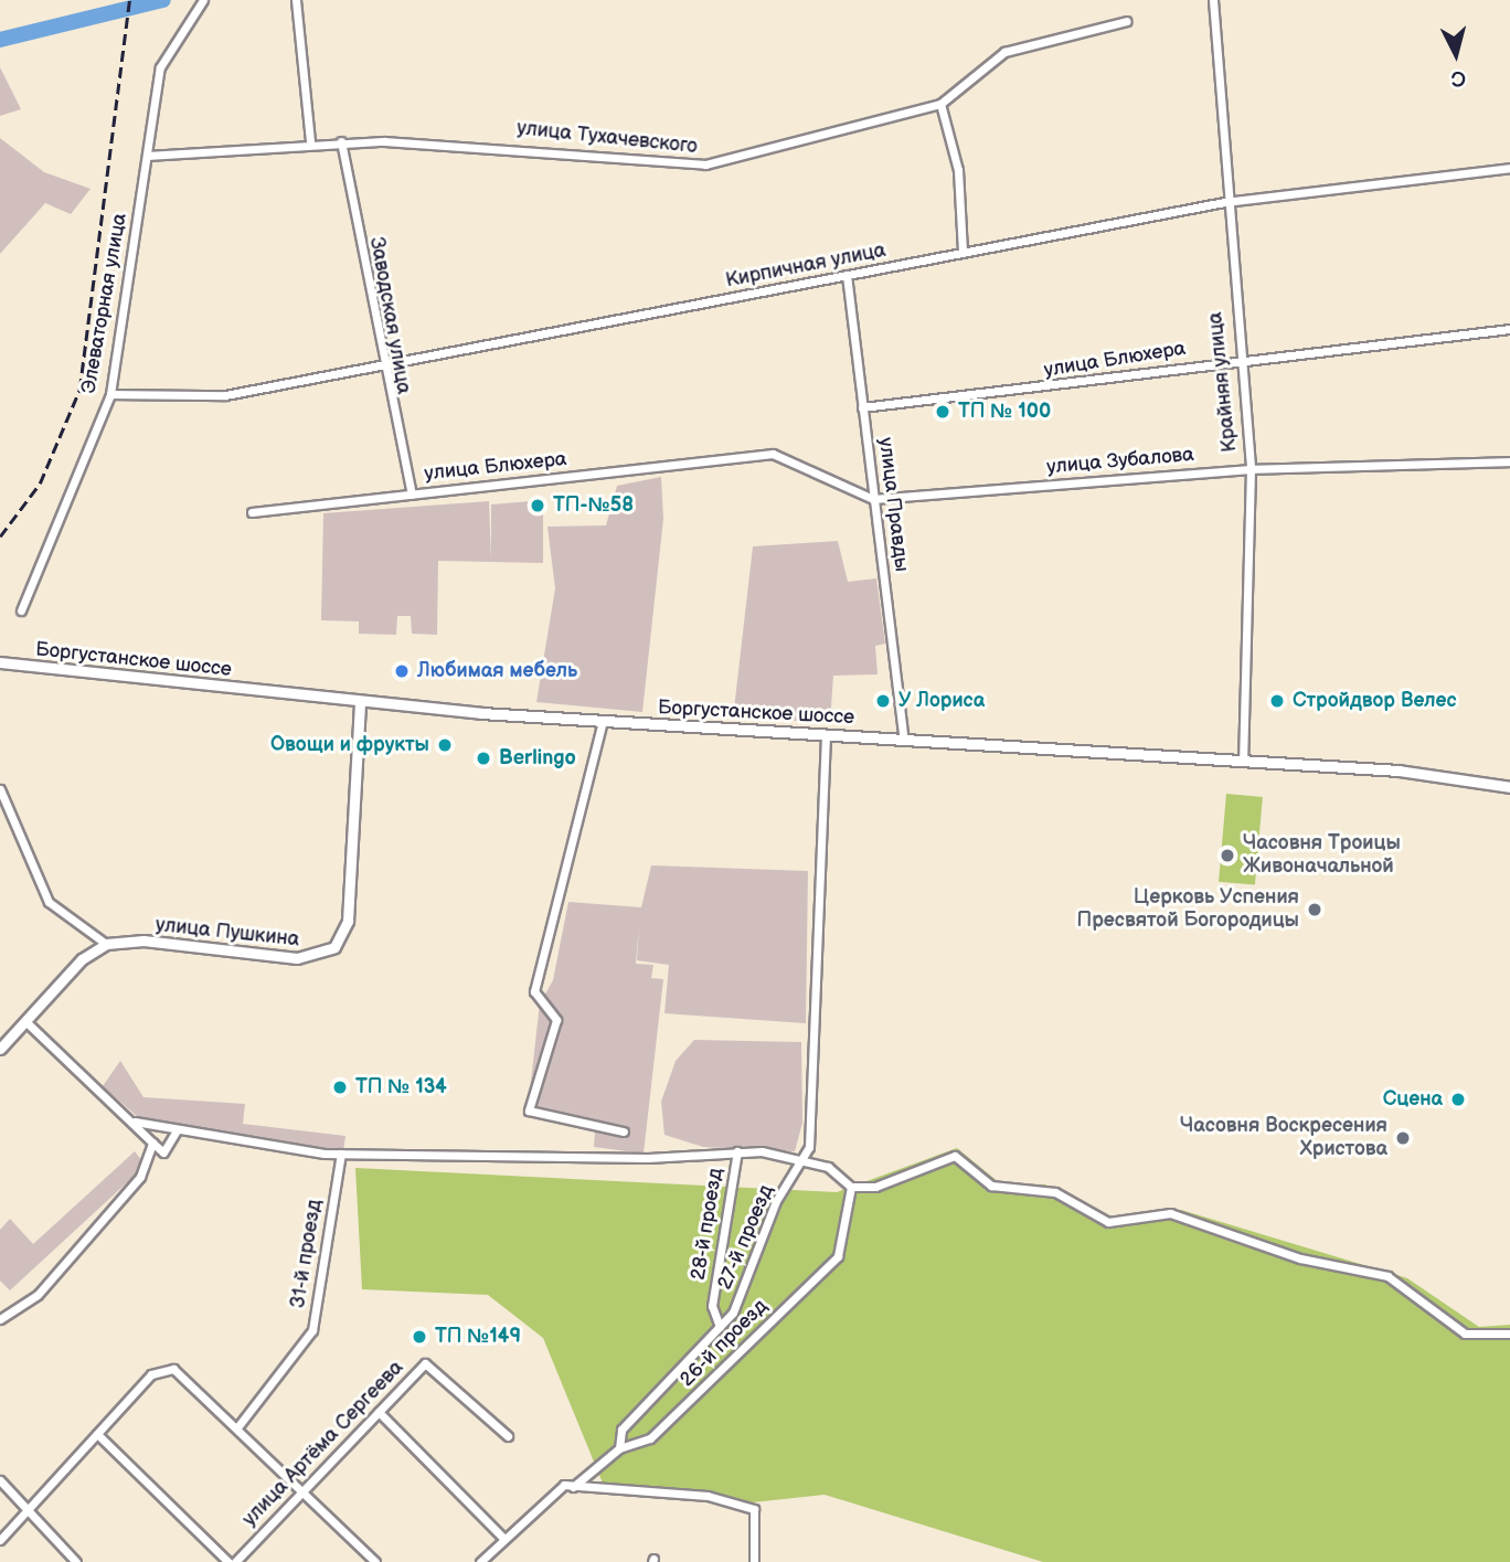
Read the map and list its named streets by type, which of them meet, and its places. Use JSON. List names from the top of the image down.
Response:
{
  "streets": {
    "street": [
      "улица Тухачевского",
      "Кирпичная улица",
      "Элеваторная улица",
      "Заводская улица",
      "улица Блюхера",
      "Крайняя улица",
      "улица Зубалова",
      "улица Правды",
      "Боргустанское шоссе",
      "улица Пушкина",
      "28-й проезд",
      "27-й проезд",
      "31-й проезд",
      "26-й проезд",
      "улица Артёма Сергеева"
    ]
  },
  "crossings": [
    ["улица Тухачевского", "Элеваторная улица"],
    ["улица Тухачевского", "Заводская улица"],
    ["Кирпичная улица", "Элеваторная улица"],
    ["Кирпичная улица", "Заводская улица"],
    ["Кирпичная улица", "Крайняя улица"],
    ["Кирпичная улица", "улица Правды"],
    ["Заводская улица", "улица Блюхера"],
    ["улица Блюхера", "Крайняя улица"],
    ["улица Блюхера", "улица Зубалова"],
    ["улица Блюхера", "улица Правды"],
    ["Крайняя улица", "улица Зубалова"],
    ["Крайняя улица", "Боргустанское шоссе"],
    ["улица Зубалова", "улица Правды"],
    ["улица Правды", "Боргустанское шоссе"],
    ["Боргустанское шоссе", "улица Пушкина"],
    ["28-й проезд", "27-й проезд"]
  ],
  "places": [
    "ТП № 100",
    "ТП-№58",
    "Любимая мебель",
    "У Лориса",
    "Стройдвор Велес",
    "Овощи и фрукты",
    "Berlingo",
    "Часовня Троицы Живоначальной",
    "Церковь Успения Пресвятой Богородицы",
    "ТП № 134",
    "Сцена",
    "Часовня Воскресения Христова",
    "ТП №149"
  ],
  "north": "bottom"
}
